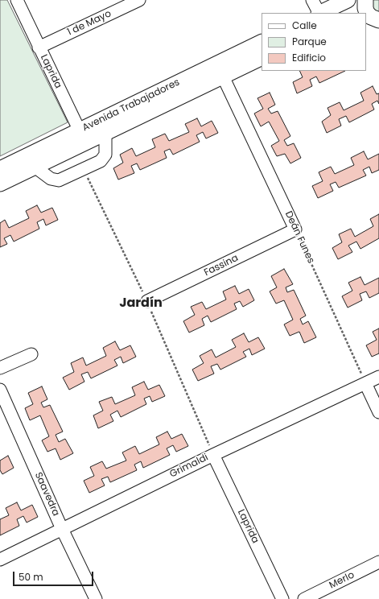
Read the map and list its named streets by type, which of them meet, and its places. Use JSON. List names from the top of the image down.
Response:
{
  "streets": {
    "main road": ["Avenida Trabajadores"],
    "street": [
      "1 de Mayo",
      "Laprida",
      "Deán Funes",
      "Fassina",
      "Grimaldi",
      "Saavedra",
      "Merlo"
    ]
  },
  "crossings": [
    ["1 de Mayo", "Laprida"],
    ["Laprida", "Avenida Trabajadores"],
    ["Laprida", "Grimaldi"],
    ["Avenida Trabajadores", "Deán Funes"],
    ["Deán Funes", "Fassina"],
    ["Deán Funes", "Grimaldi"],
    ["Grimaldi", "Saavedra"]
  ],
  "districts": ["Jardín"],
  "legend": ["Calle", "Parque", "Edificio"],
  "scale_bar": "50 m"
}
